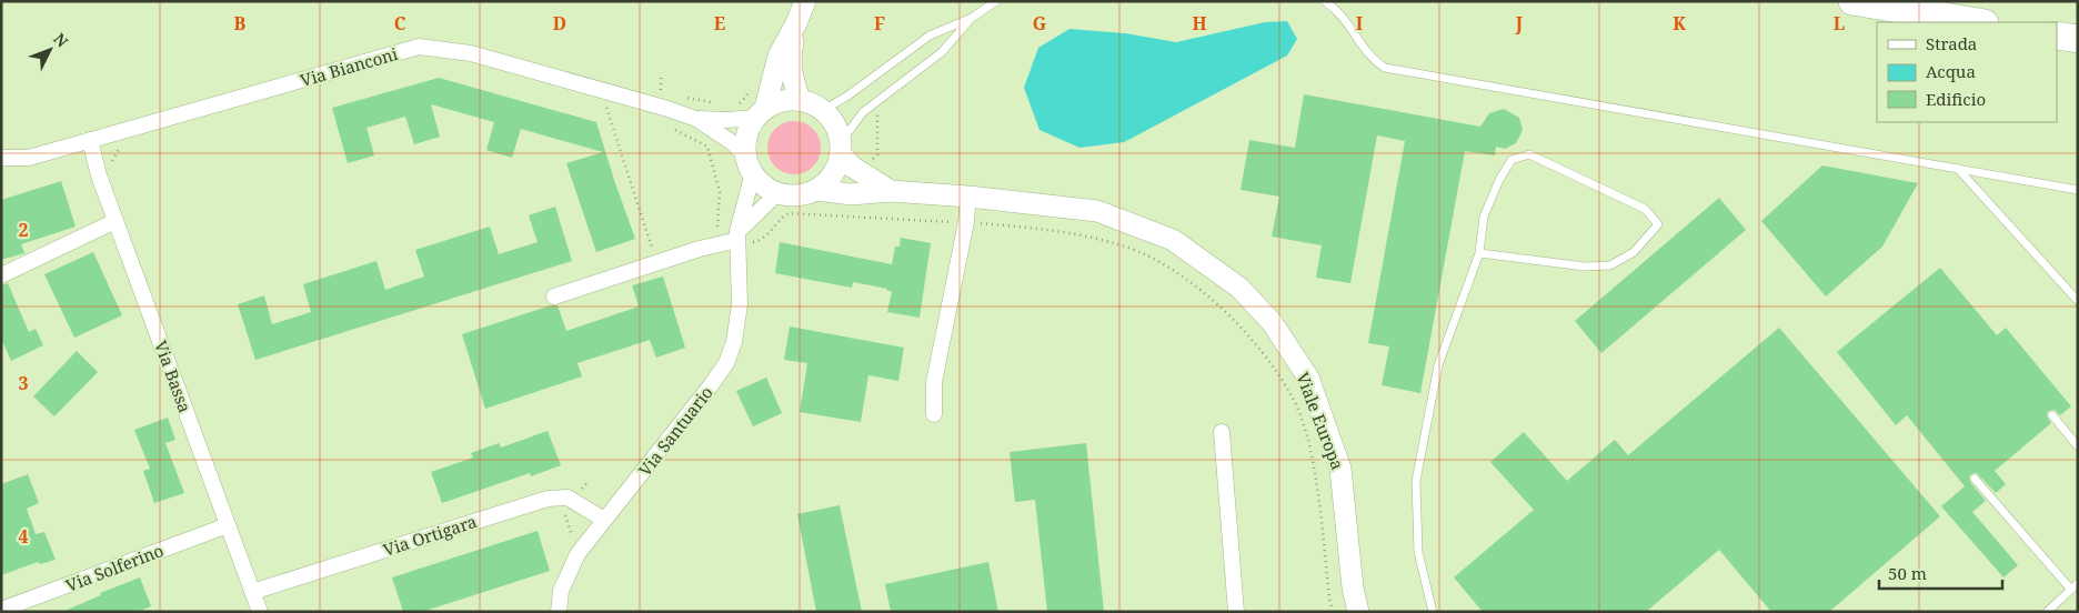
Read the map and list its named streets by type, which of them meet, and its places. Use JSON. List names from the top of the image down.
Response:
{
  "streets": {
    "street": [
      "Via Bianconi",
      "Via Bassa",
      "Viale Europa",
      "Via Santuario",
      "Via Ortigara",
      "Via Solferino"
    ]
  },
  "crossings": [
    ["Via Bianconi", "Via Bassa"],
    ["Via Bianconi", "Viale Europa"],
    ["Via Bianconi", "Via Santuario"],
    ["Via Bassa", "Via Ortigara"],
    ["Via Bassa", "Via Solferino"],
    ["Viale Europa", "Via Santuario"],
    ["Via Santuario", "Via Ortigara"]
  ],
  "legend": ["Strada", "Acqua", "Edificio"],
  "scale_bar": "50 m",
  "north": "top right",
  "grid": {
    "columns": [
      "B",
      "C",
      "D",
      "E",
      "F",
      "G",
      "H",
      "I",
      "J",
      "K",
      "L"
    ],
    "rows": ["2", "3", "4"]
  }
}
